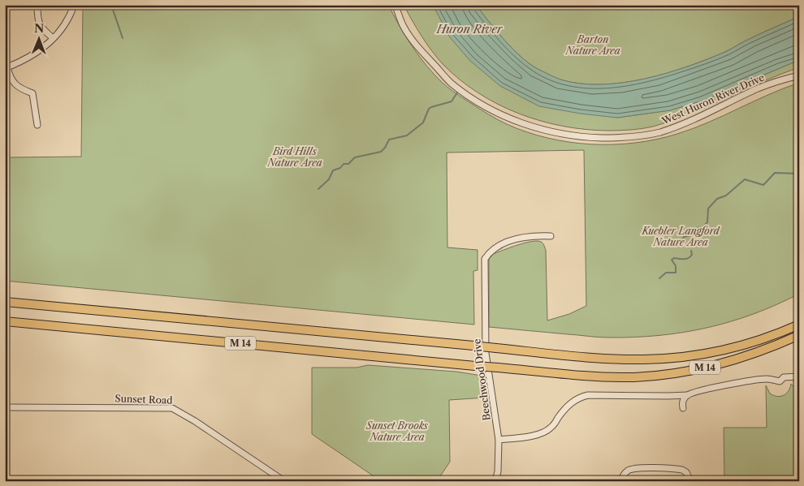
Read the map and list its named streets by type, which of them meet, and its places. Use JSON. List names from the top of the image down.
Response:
{
  "streets": {
    "highway": ["M 14"],
    "street": ["West Huron River Drive", "Beechwood Drive", "Sunset Road"]
  },
  "water": ["Huron River"],
  "parks": [
    "Barton Nature Area",
    "Bird Hills Nature Area",
    "Kuebler Langford Nature Area",
    "Sunset Brooks Nature Area"
  ],
  "north": "top"
}
